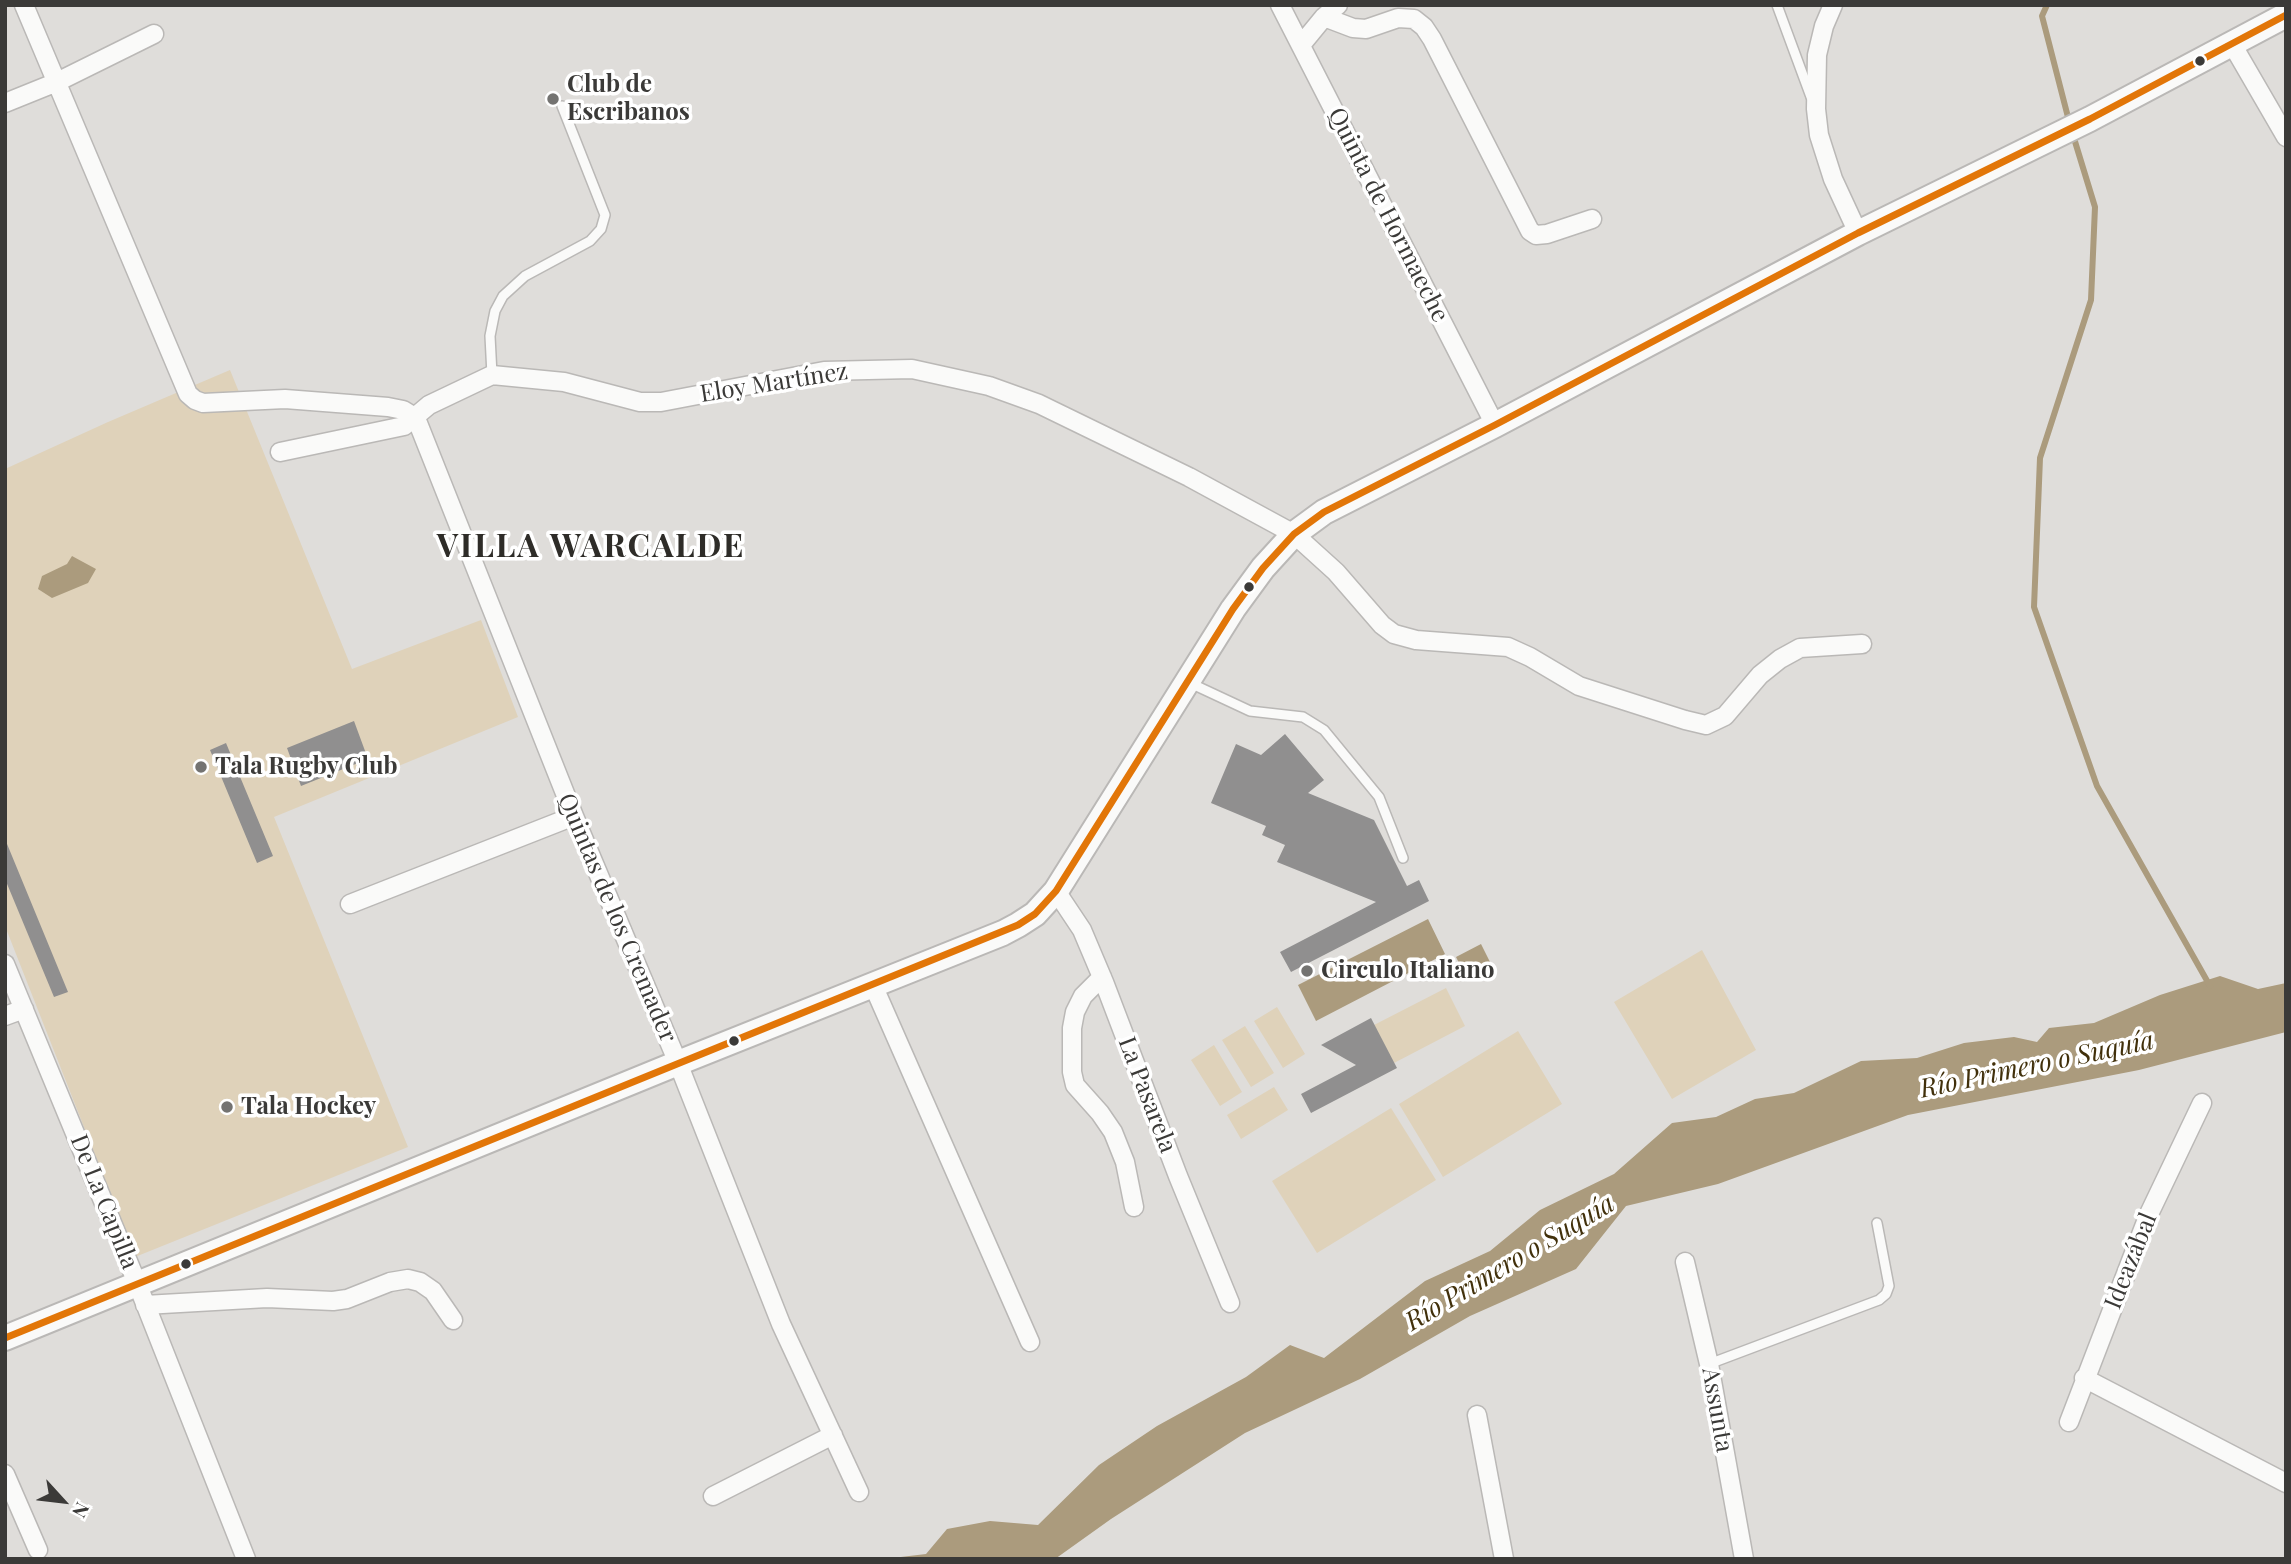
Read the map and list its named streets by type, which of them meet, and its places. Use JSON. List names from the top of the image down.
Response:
{
  "streets": {
    "street": [
      "Quinta de Hormaeche",
      "Eloy Martínez",
      "Quintas de los Cremader",
      "La Pasarela",
      "De La Capilla",
      "Ideazábal",
      "Assunta"
    ]
  },
  "districts": ["VILLA WARCALDE"],
  "water": ["Río Primero o Suquía"],
  "places": [
    "Club de Escribanos",
    "Tala Rugby Club",
    "Circulo Italiano",
    "Tala Hockey"
  ],
  "north": "bottom right"
}
